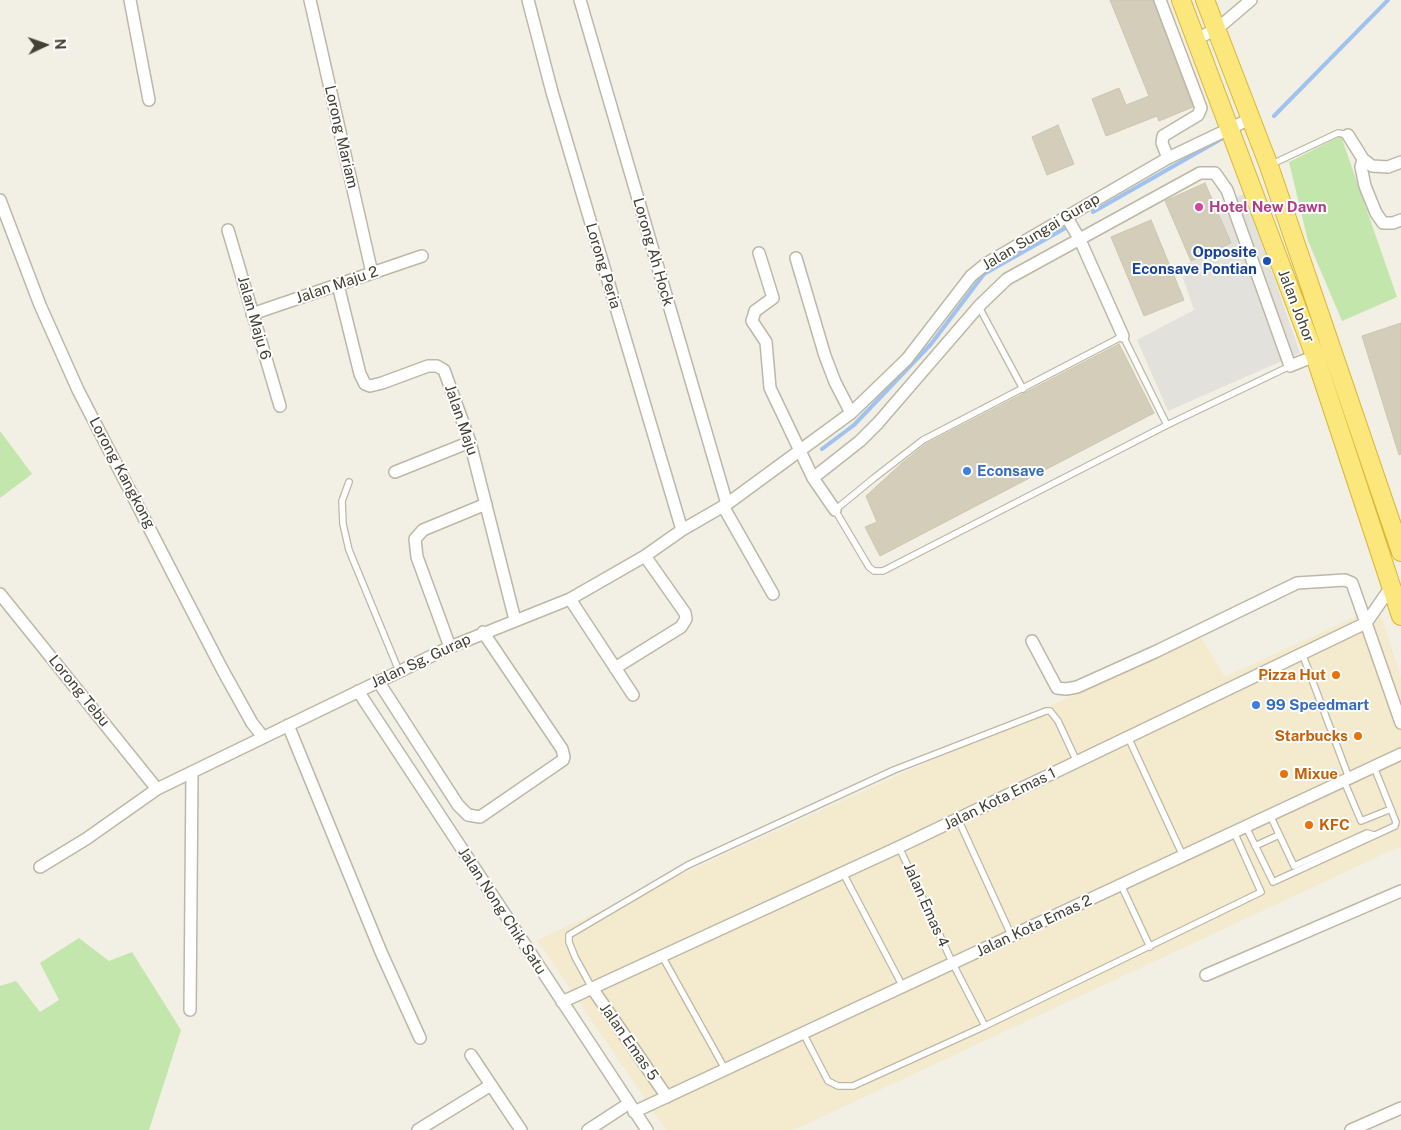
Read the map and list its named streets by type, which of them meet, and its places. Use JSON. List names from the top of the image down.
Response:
{
  "streets": {
    "highway": ["Jalan Johor"],
    "street": [
      "Lorong Mariam",
      "Jalan Sungai Gurap",
      "Lorong Ah Hock",
      "Lorong Peria",
      "Jalan Maju 2",
      "Jalan Maju 6",
      "Jalan Maju",
      "Lorong Kangkong",
      "Jalan Sg. Gurap",
      "Lorong Tebu",
      "Jalan Kota Emas 1",
      "Jalan Nong Chik Satu",
      "Jalan Kota Emas 2",
      "Jalan Emas 5"
    ],
    "lane": ["Jalan Emas 4"]
  },
  "crossings": [
    ["Lorong Mariam", "Jalan Maju 2"],
    ["Jalan Sungai Gurap", "Jalan Johor"],
    ["Jalan Sungai Gurap", "Jalan Sg. Gurap"],
    ["Lorong Ah Hock", "Jalan Sg. Gurap"],
    ["Lorong Peria", "Jalan Sg. Gurap"],
    ["Jalan Maju 2", "Jalan Maju 6"],
    ["Jalan Maju 2", "Jalan Maju"],
    ["Jalan Maju", "Jalan Sg. Gurap"],
    ["Lorong Kangkong", "Jalan Sg. Gurap"],
    ["Jalan Sg. Gurap", "Lorong Tebu"],
    ["Jalan Sg. Gurap", "Jalan Nong Chik Satu"],
    ["Jalan Kota Emas 1", "Jalan Emas 4"],
    ["Jalan Kota Emas 1", "Jalan Nong Chik Satu"],
    ["Jalan Kota Emas 1", "Jalan Emas 5"],
    ["Jalan Emas 4", "Jalan Kota Emas 2"],
    ["Jalan Nong Chik Satu", "Jalan Kota Emas 2"],
    ["Jalan Kota Emas 2", "Jalan Emas 5"]
  ],
  "places": [
    "Hotel New Dawn",
    "Opposite Econsave Pontian",
    "Econsave",
    "Pizza Hut",
    "99 Speedmart",
    "Starbucks",
    "Mixue",
    "KFC"
  ],
  "north": "right"
}
